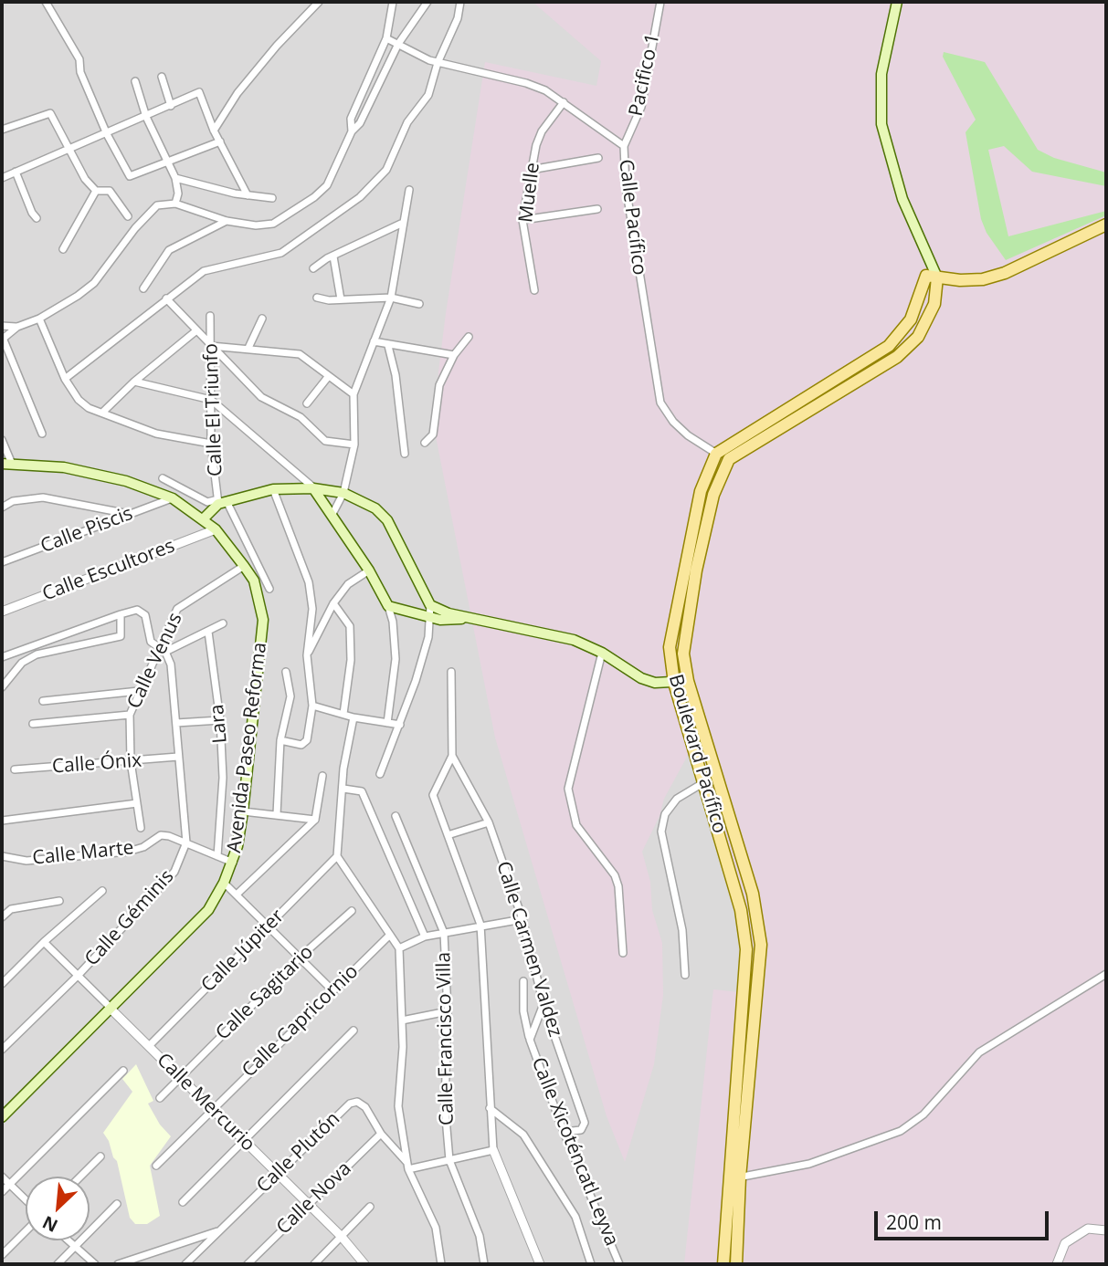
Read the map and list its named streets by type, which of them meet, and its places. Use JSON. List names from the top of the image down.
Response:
{
  "streets": {
    "main road": ["Avenida Paseo Reforma", "Boulevard Pacífico"],
    "street": [
      "Pacifico 1",
      "Muelle",
      "Calle Pacífico",
      "Calle El Triunfo",
      "Calle Piscis",
      "Calle Escultores",
      "Calle Venus",
      "Lara",
      "Calle Ónix",
      "Calle Marte",
      "Calle Géminis",
      "Calle Carmen Valdez",
      "Calle Júpiter",
      "Calle Sagitario",
      "Calle Capricornio",
      "Calle Francisco Villa",
      "Calle Mercurio",
      "Calle Xicoténcatl Leyva",
      "Calle Plutón",
      "Calle Nova"
    ]
  },
  "crossings": [
    ["Pacifico 1", "Calle Pacífico"],
    ["Muelle", "Calle Pacífico"],
    ["Calle Pacífico", "Boulevard Pacífico"],
    ["Calle Piscis", "Avenida Paseo Reforma"],
    ["Calle Escultores", "Avenida Paseo Reforma"],
    ["Calle Venus", "Avenida Paseo Reforma"],
    ["Calle Venus", "Calle Ónix"],
    ["Lara", "Calle Marte"],
    ["Avenida Paseo Reforma", "Calle Marte"],
    ["Avenida Paseo Reforma", "Calle Mercurio"],
    ["Calle Ónix", "Calle Géminis"],
    ["Calle Marte", "Calle Géminis"],
    ["Calle Géminis", "Calle Mercurio"],
    ["Calle Carmen Valdez", "Calle Xicoténcatl Leyva"],
    ["Calle Júpiter", "Calle Mercurio"],
    ["Calle Sagitario", "Calle Mercurio"],
    ["Calle Capricornio", "Calle Mercurio"],
    ["Calle Mercurio", "Calle Plutón"],
    ["Calle Mercurio", "Calle Nova"],
    ["Calle Plutón", "Calle Nova"]
  ],
  "scale_bar": "200 m",
  "north": "bottom left"
}
